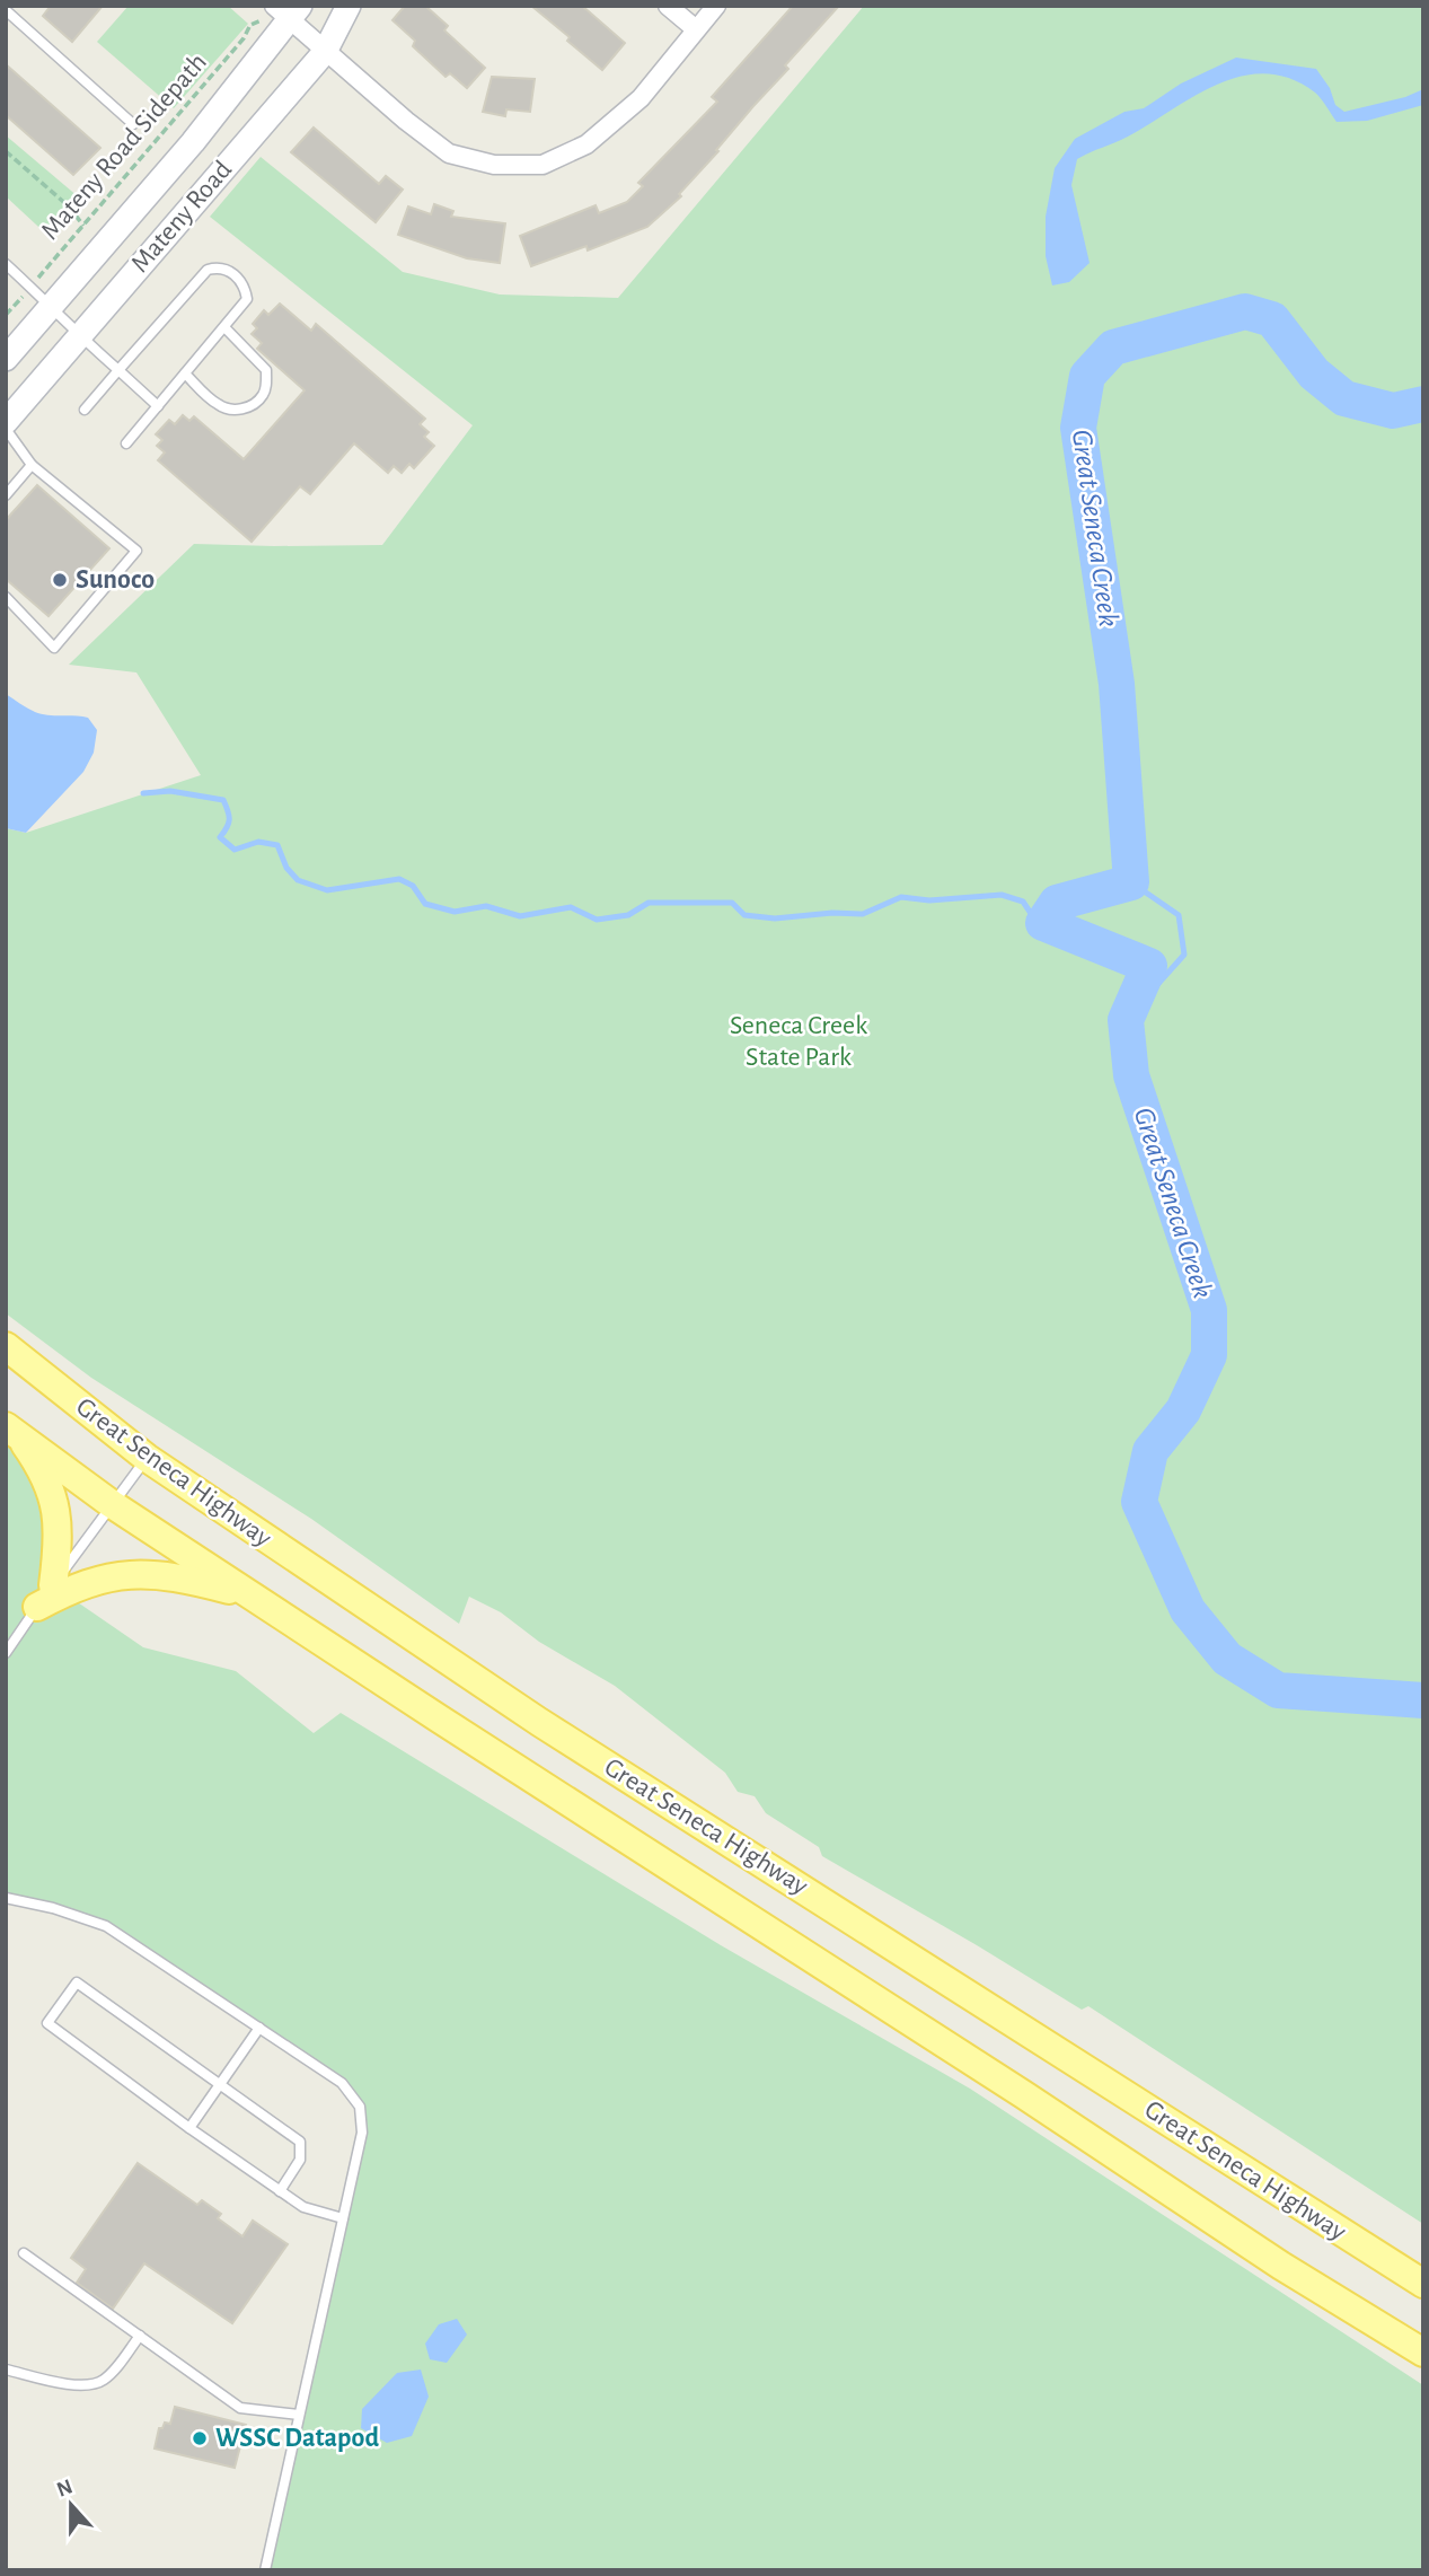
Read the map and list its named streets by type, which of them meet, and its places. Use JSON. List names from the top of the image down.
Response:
{
  "streets": {
    "main road": ["Great Seneca Highway"],
    "street": ["Mateny Road"],
    "path": ["Mateny Road Sidepath"]
  },
  "crossings": [
    ["Mateny Road Sidepath", "Mateny Road"]
  ],
  "water": ["Great Seneca Creek"],
  "parks": ["Seneca Creek State Park"],
  "places": ["Sunoco", "WSSC Datapod"],
  "north": "top"
}
